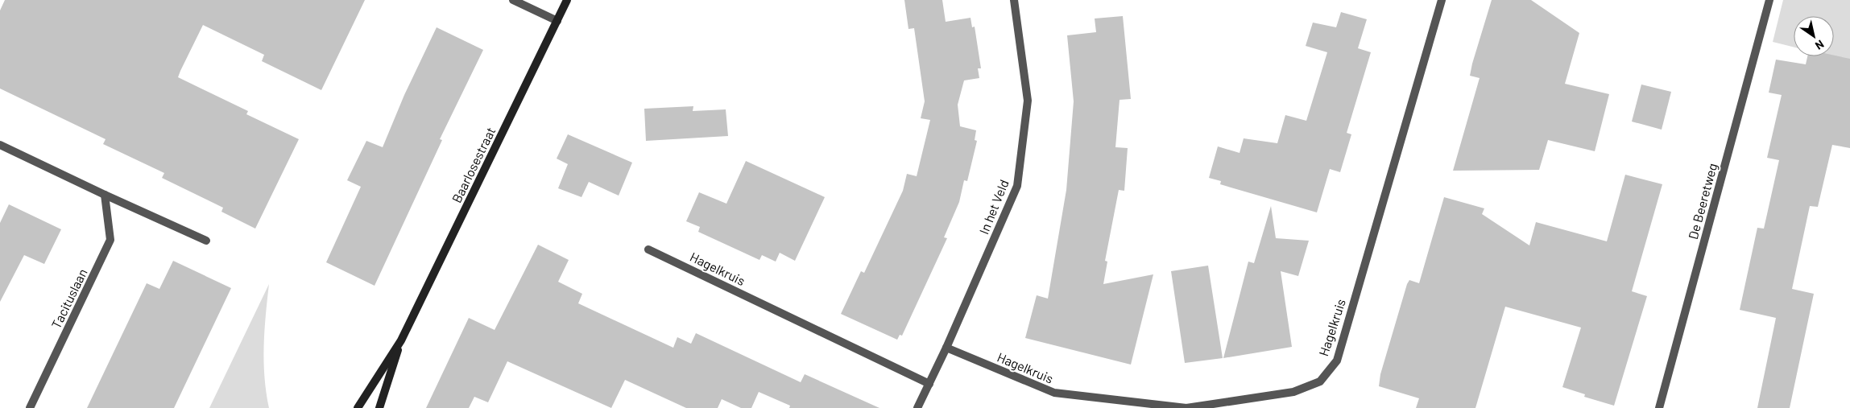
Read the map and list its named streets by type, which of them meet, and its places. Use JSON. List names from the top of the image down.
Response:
{
  "streets": {
    "street": [
      "Baarlosestraat",
      "De Beeretweg",
      "In het Veld",
      "Hagelkruis",
      "Tacituslaan"
    ]
  },
  "crossings": [
    ["In het Veld", "Hagelkruis"]
  ],
  "north": "bottom right"
}
